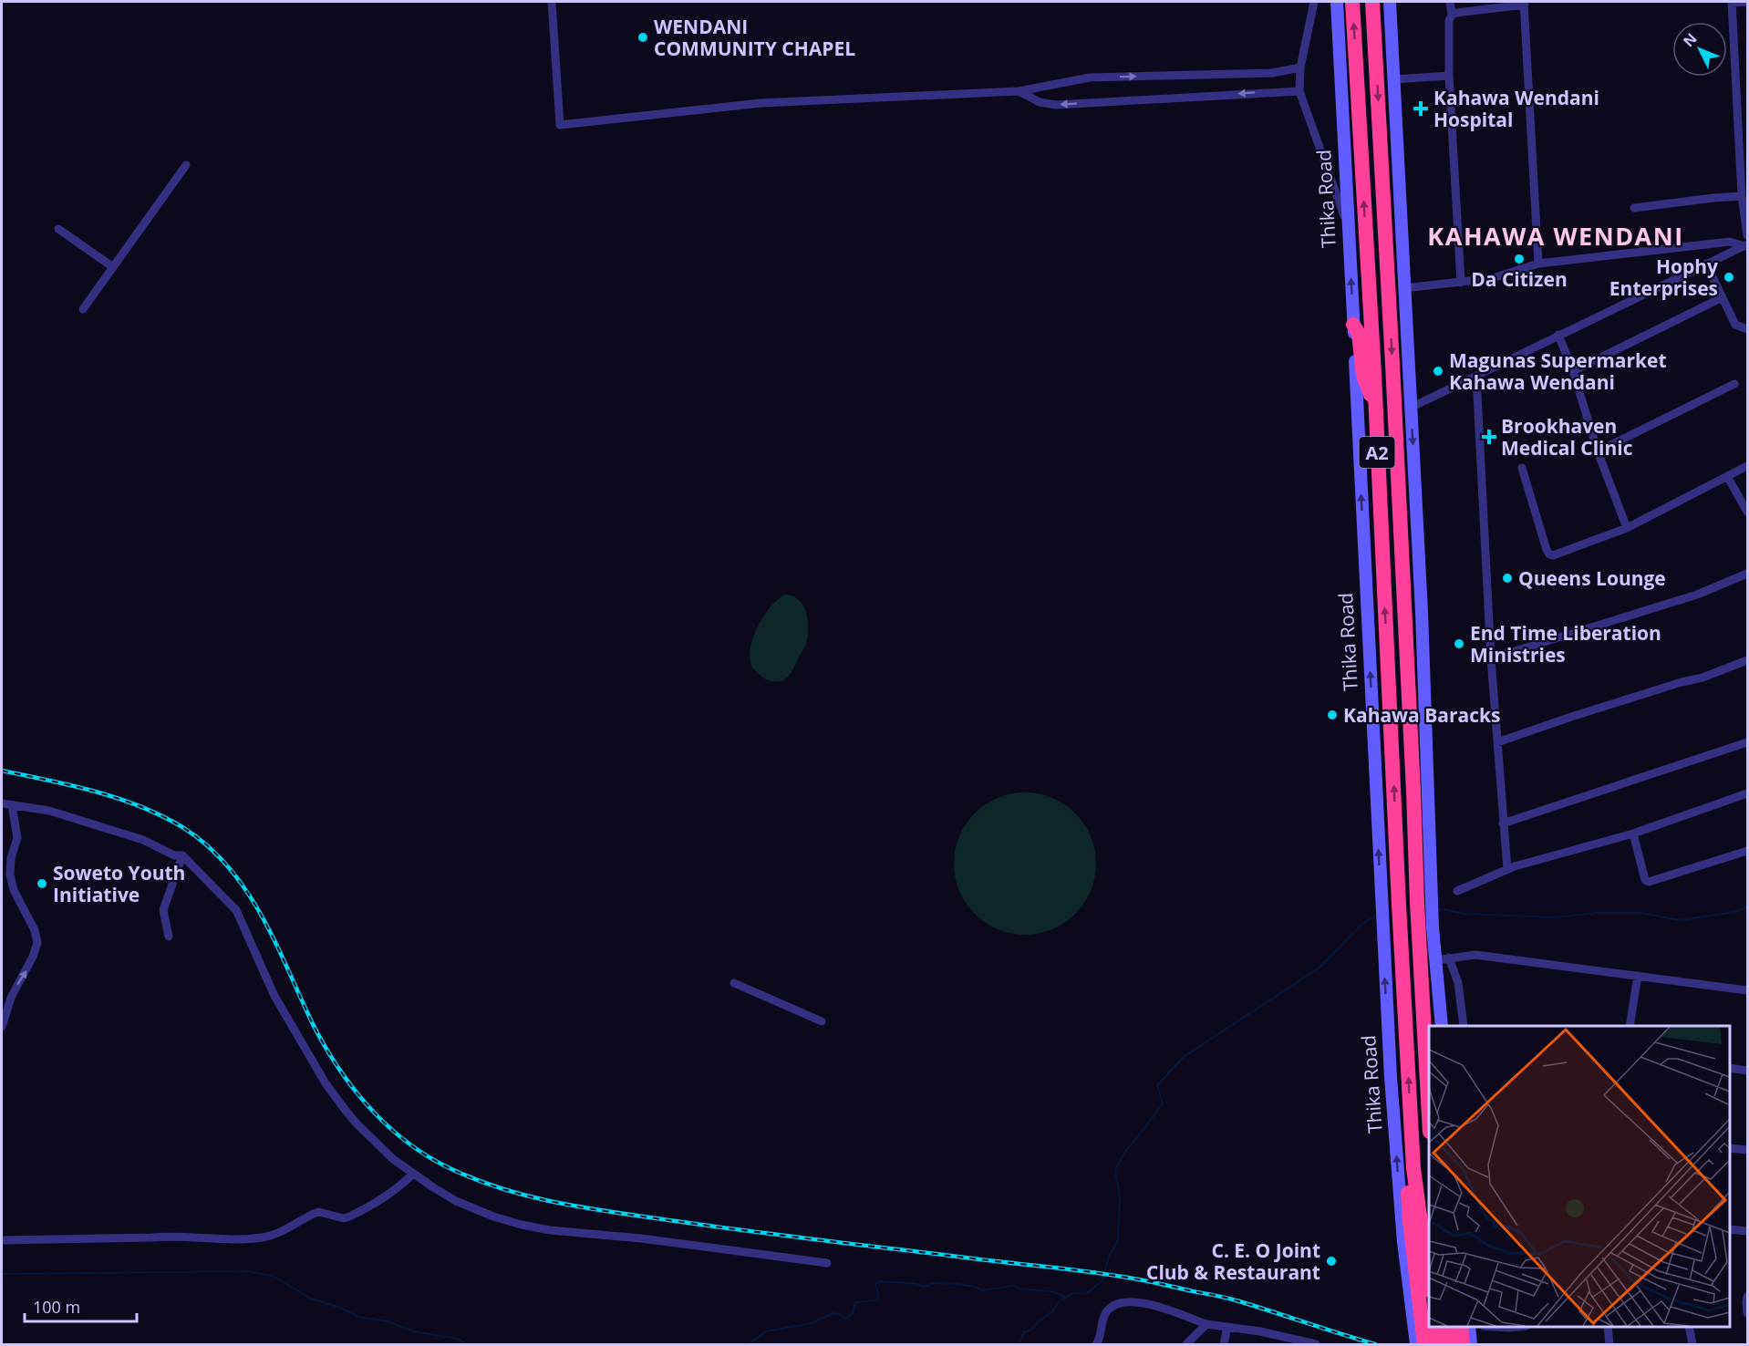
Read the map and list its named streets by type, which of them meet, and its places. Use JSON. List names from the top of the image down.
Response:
{
  "streets": {
    "highway": ["Thika Road", "A2"]
  },
  "districts": ["KAHAWA WENDANI"],
  "places": {
    "other": [
      "WENDANI COMMUNITY CHAPEL",
      "Da Citizen",
      "Hophy Enterprises",
      "Magunas Supermarket Kahawa Wendani",
      "Queens Lounge",
      "End Time Liberation Ministries",
      "Kahawa Baracks",
      "Soweto Youth Initiative",
      "C. E. O Joint Club & Restaurant"
    ],
    "health": ["Kahawa Wendani Hospital", "Brookhaven Medical Clinic"]
  },
  "scale_bar": "100 m",
  "north": "top left"
}
